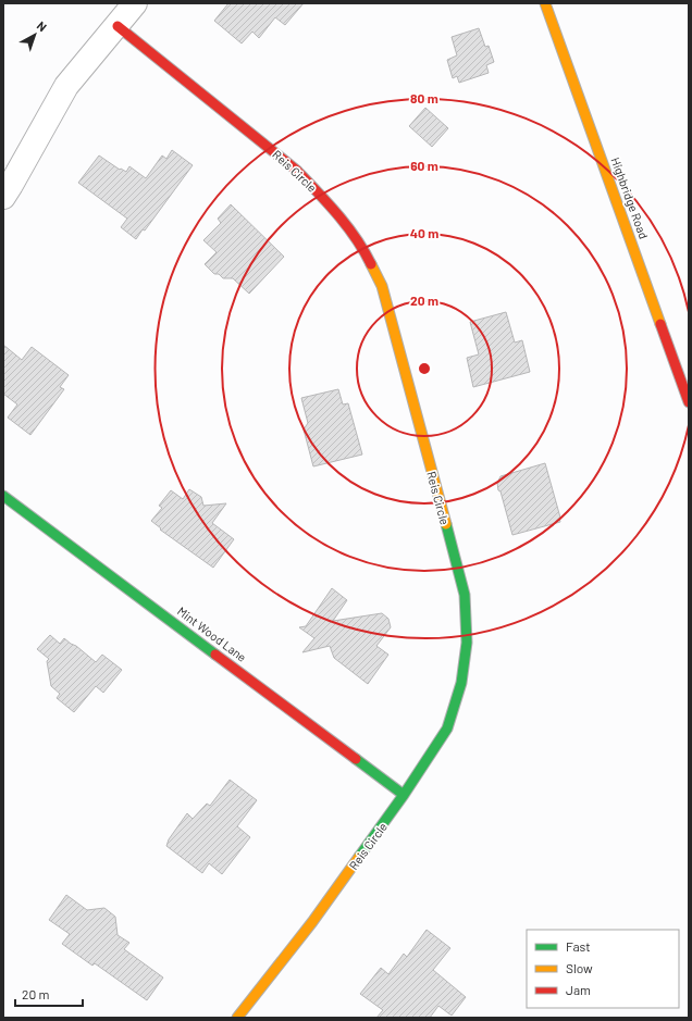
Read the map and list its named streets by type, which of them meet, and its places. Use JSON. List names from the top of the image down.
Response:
{
  "streets": {
    "main road": ["Reis Circle", "Highbridge Road", "Mint Wood Lane"]
  },
  "crossings": [
    ["Reis Circle", "Mint Wood Lane"]
  ],
  "legend": ["Fast", "Slow", "Jam"],
  "scale_bar": "20 m",
  "north": "top right",
  "rings": [
    "80 m",
    "60 m",
    "40 m",
    "20 m"
  ]
}
